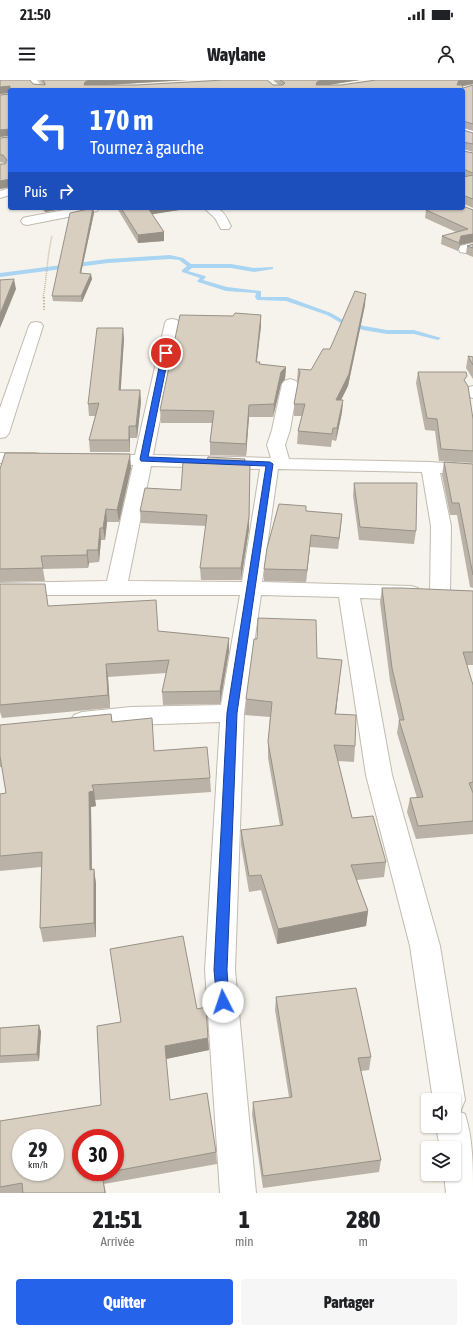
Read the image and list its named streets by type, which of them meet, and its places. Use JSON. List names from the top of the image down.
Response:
{
  "page": {
    "status": "21:50",
    "header": "Waylane",
    "turn": ["170 m", "Tournez à gauche"],
    "then": "Puis",
    "speed": "29 km/h",
    "limit": "30",
    "eta": [
      "21:51",
      "Arrivée",
      "1",
      "min",
      "280",
      "m"
    ],
    "buttons": ["Quitter", "Partager"]
  }
}
